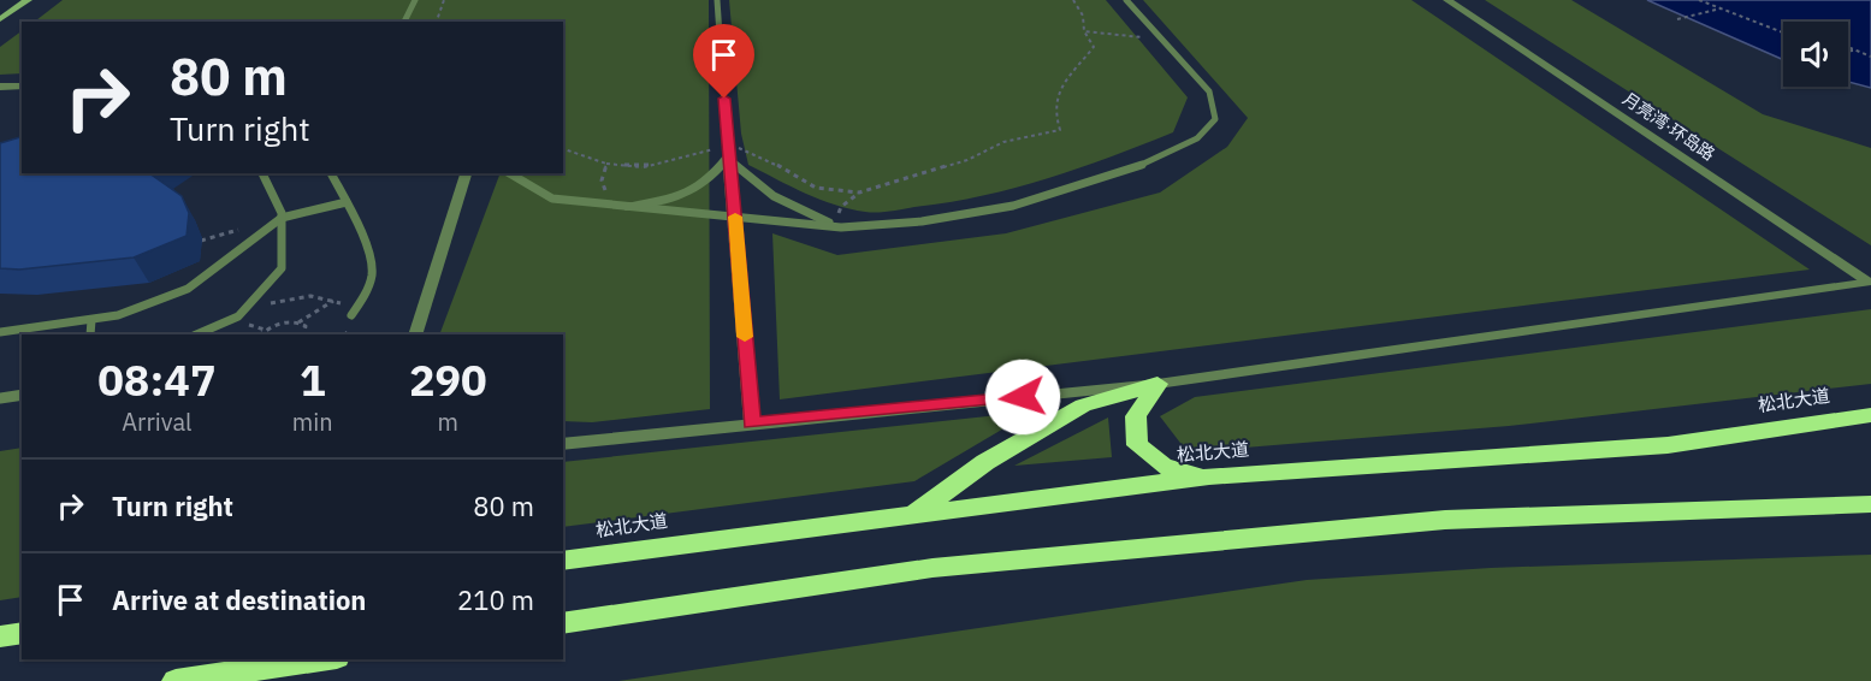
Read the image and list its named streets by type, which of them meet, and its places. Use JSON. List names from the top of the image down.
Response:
{
  "streets": {
    "highway": ["松北大道"],
    "street": ["月亮湾·环岛路"]
  },
  "page": {
    "turn": ["80 m", "Turn right"],
    "eta": [
      "08:47",
      "Arrival",
      "1",
      "min",
      "290",
      "m"
    ],
    "list": [
      {
        "name": "Turn right",
        "value": "80 m"
      },
      {
        "name": "Arrive at destination",
        "value": "210 m"
      }
    ]
  }
}
